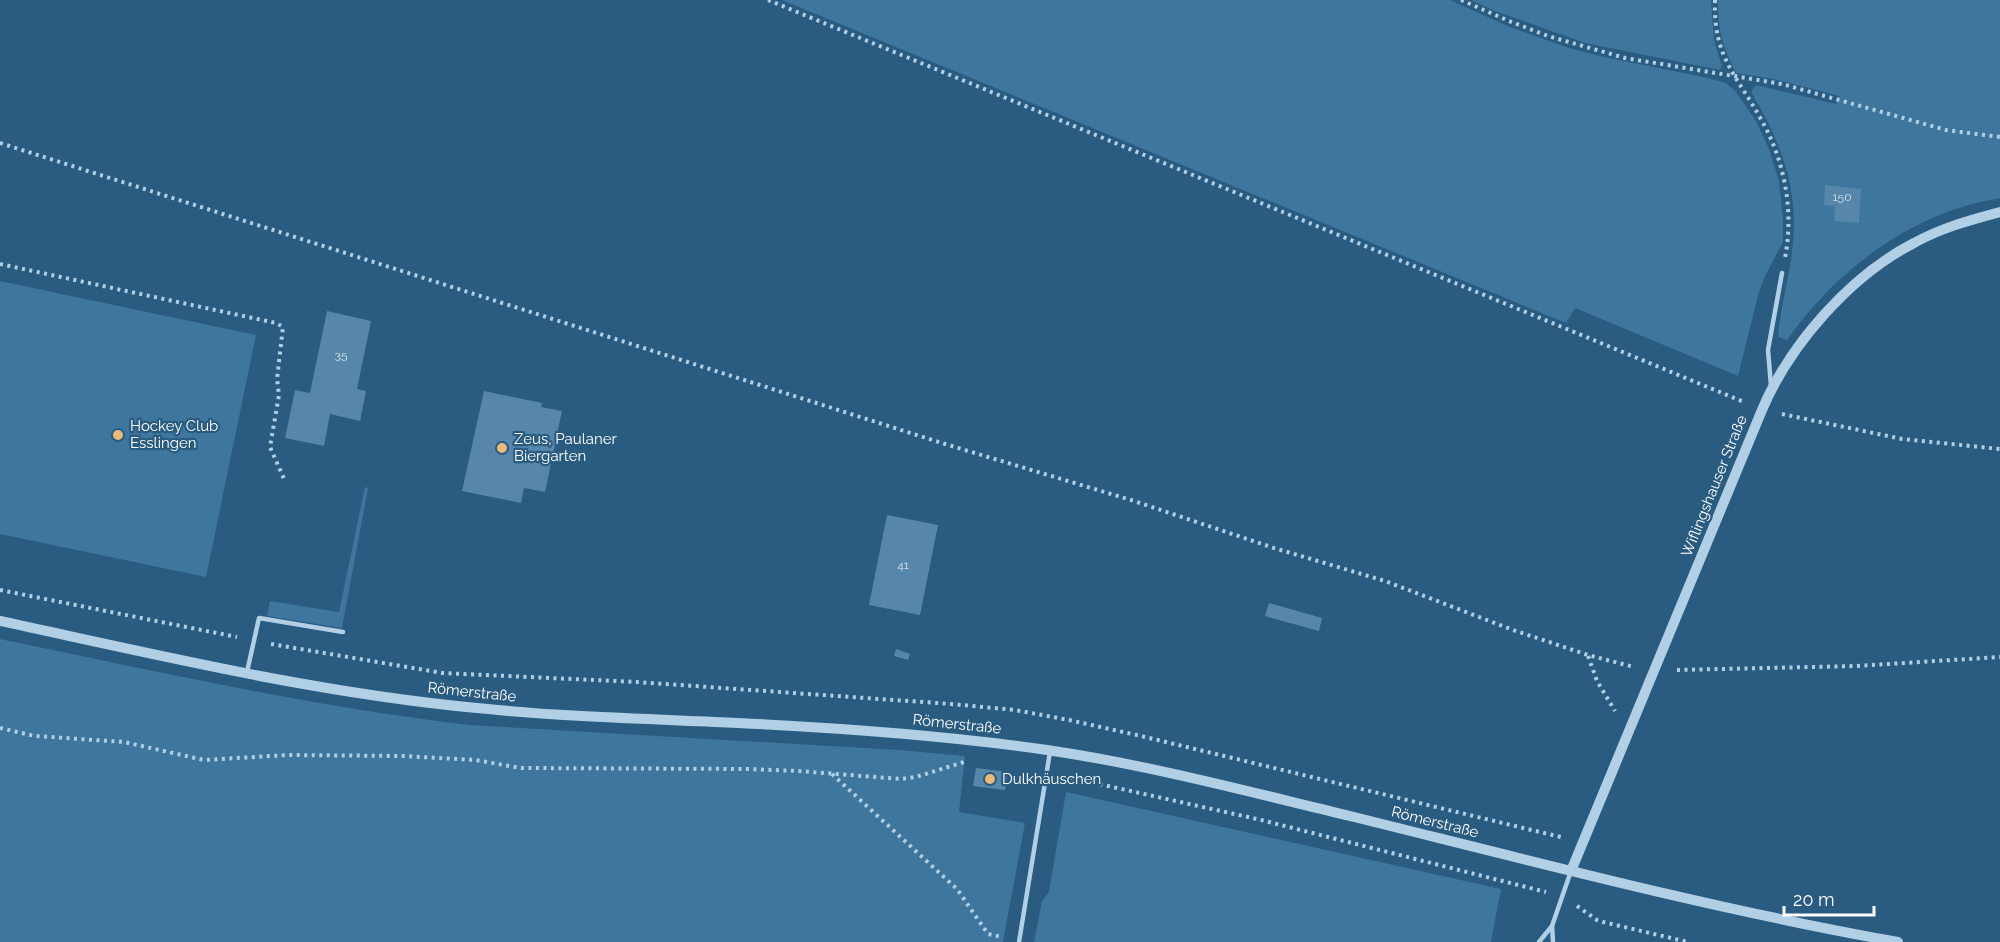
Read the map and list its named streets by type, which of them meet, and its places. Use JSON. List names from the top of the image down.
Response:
{
  "streets": {
    "street": ["Wiflingshauser Straße", "Römerstraße"]
  },
  "crossings": [
    ["Wiflingshauser Straße", "Römerstraße"]
  ],
  "places": ["Hockey Club Esslingen", "Zeus, Paulaner Biergarten", "Dulkhäuschen"],
  "house_numbers": ["150", "35", "41"],
  "scale_bar": "20 m"
}
